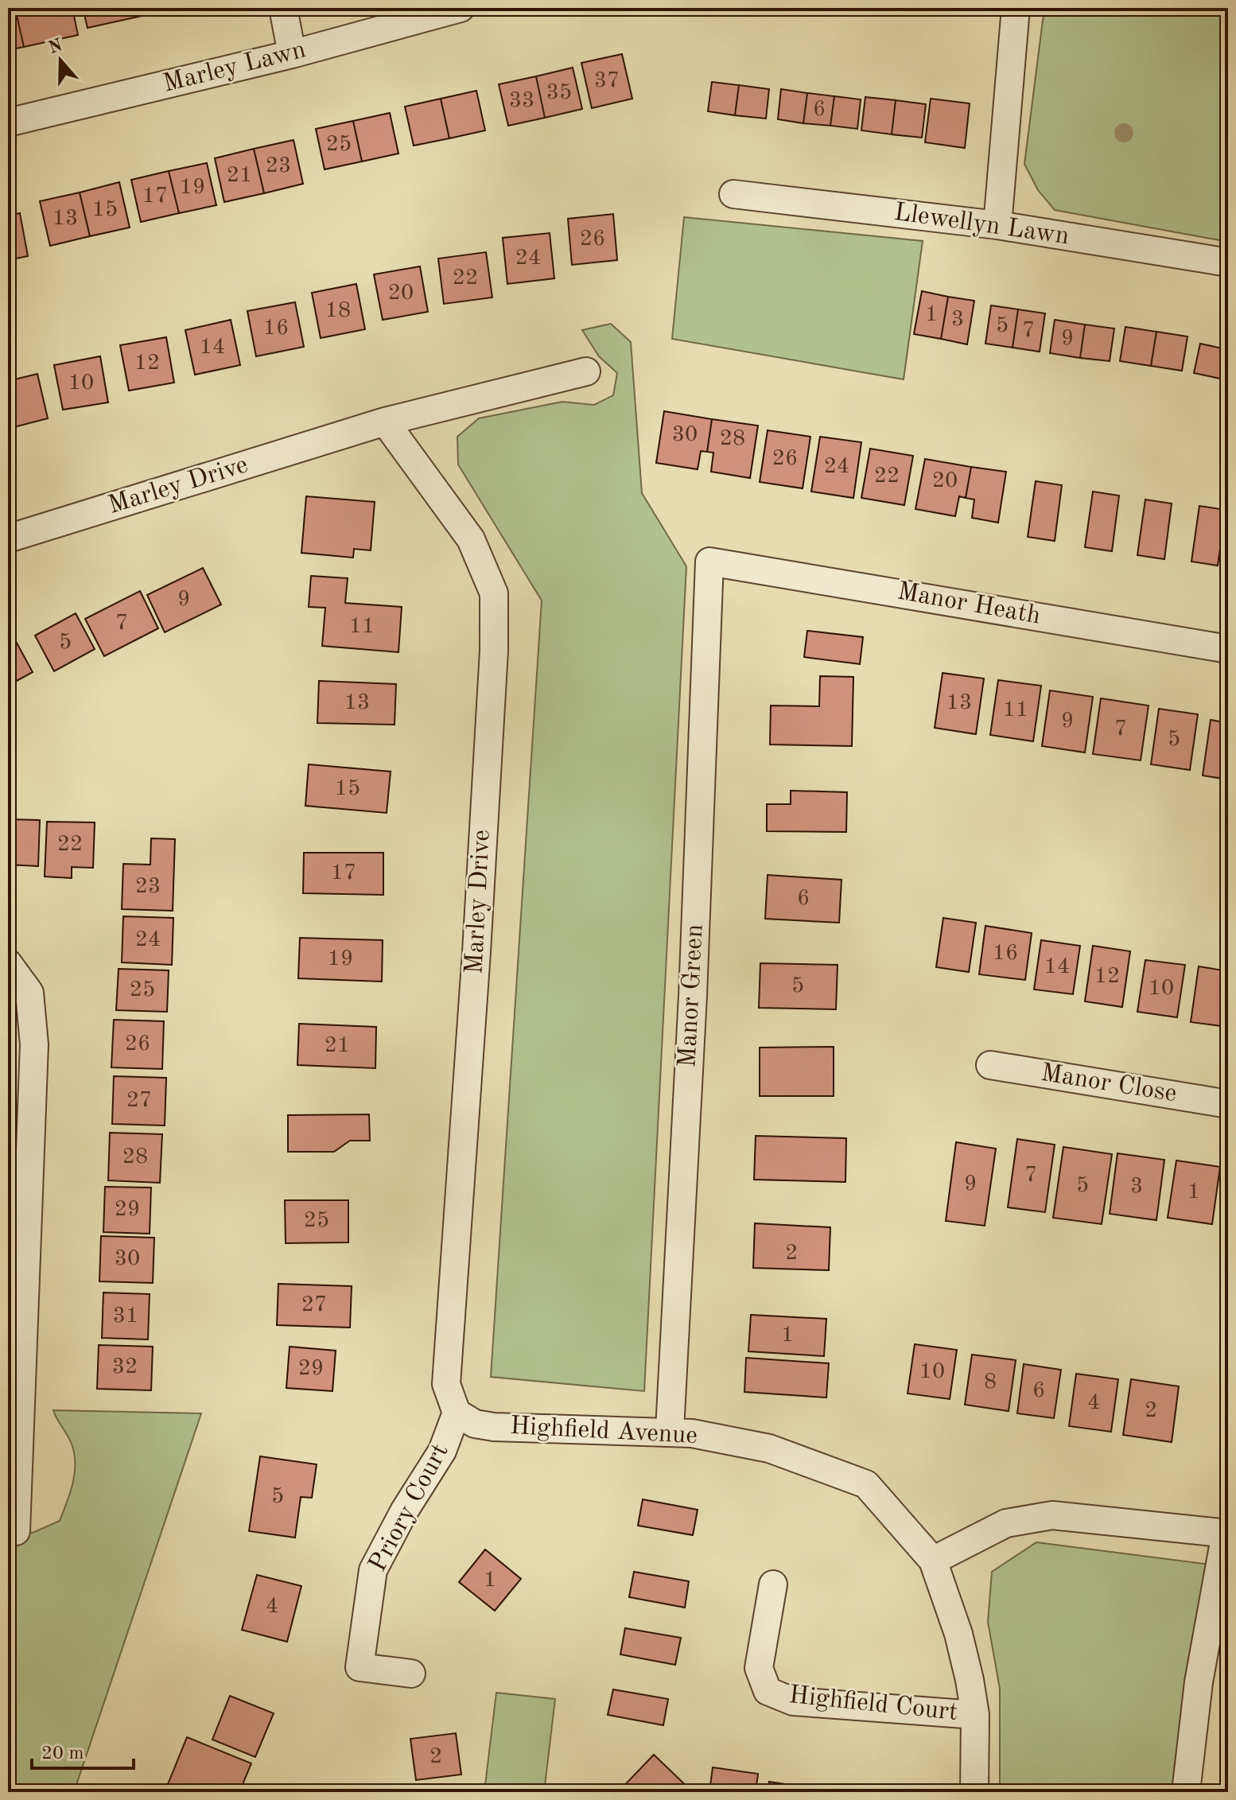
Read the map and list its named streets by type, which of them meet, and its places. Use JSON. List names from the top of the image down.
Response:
{
  "streets": {
    "street": [
      "Marley Lawn",
      "Llewellyn Lawn",
      "Marley Drive",
      "Manor Heath",
      "Manor Green",
      "Manor Close",
      "Highfield Avenue",
      "Priory Court",
      "Highfield Court"
    ]
  },
  "crossings": [
    ["Marley Drive", "Highfield Avenue"],
    ["Marley Drive", "Priory Court"],
    ["Manor Heath", "Manor Green"],
    ["Manor Green", "Highfield Avenue"],
    ["Highfield Avenue", "Priory Court"],
    ["Highfield Avenue", "Highfield Court"]
  ],
  "house_numbers": [
    "37",
    "35",
    "33",
    "6",
    "25",
    "23",
    "21",
    "19",
    "17",
    "15",
    "13",
    "26",
    "24",
    "22",
    "20",
    "18",
    "1",
    "3",
    "5",
    "16",
    "7",
    "9",
    "14",
    "12",
    "10",
    "30",
    "28",
    "26",
    "24",
    "22",
    "20",
    "9",
    "7",
    "11",
    "5",
    "13",
    "13",
    "11",
    "9",
    "7",
    "5",
    "15",
    "22",
    "17",
    "23",
    "6",
    "24",
    "16",
    "19",
    "14",
    "12",
    "5",
    "10",
    "25",
    "26",
    "21",
    "27",
    "28",
    "7",
    "9",
    "5",
    "3",
    "1",
    "29",
    "25",
    "2",
    "30",
    "27",
    "31",
    "1",
    "32",
    "29",
    "10",
    "8",
    "6",
    "4",
    "2",
    "5",
    "1",
    "4",
    "2"
  ],
  "scale_bar": "20 m",
  "north": "top"
}
